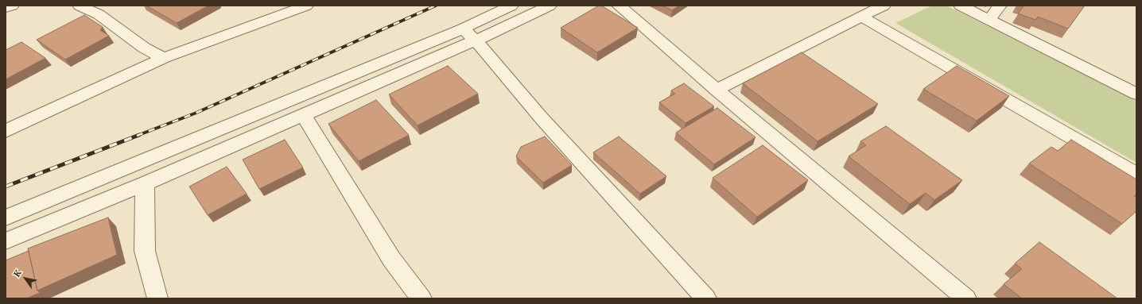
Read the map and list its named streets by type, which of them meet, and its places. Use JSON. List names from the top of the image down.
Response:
{
  "north": "top left"
}
